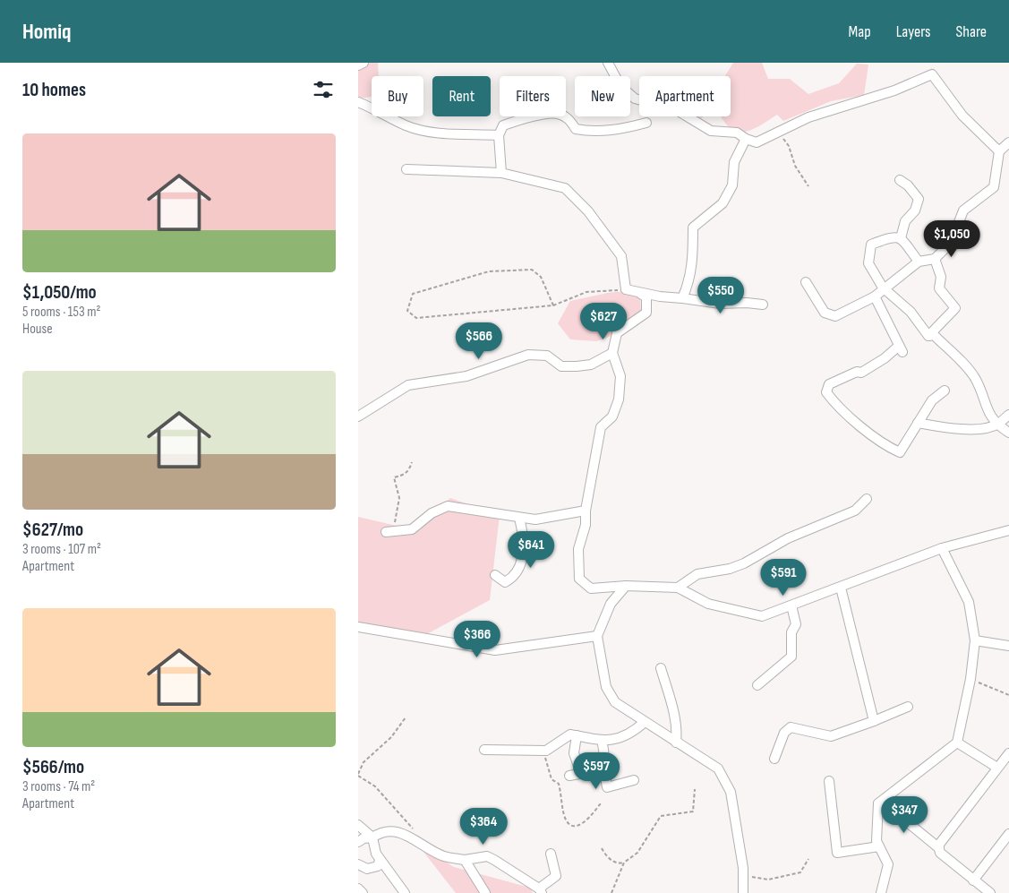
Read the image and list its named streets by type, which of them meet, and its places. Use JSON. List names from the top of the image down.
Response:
{
  "page": {
    "header": "Homiq",
    "nav": ["Map", "Layers", "Share"],
    "heading": "10 homes",
    "chip": [
      "Buy",
      "Rent",
      "Filters",
      "New",
      "Apartment"
    ],
    "list": [
      {
        "name": "$1,050/mo",
        "note": "5 rooms · 153 m² · House"
      },
      {
        "name": "$627/mo",
        "note": "3 rooms · 107 m² · Apartment"
      },
      {
        "name": "$566/mo",
        "note": "3 rooms · 74 m² · Apartment"
      }
    ],
    "price": [
      "$1,050",
      "$550",
      "$627",
      "$566",
      "$641",
      "$591",
      "$366",
      "$597",
      "$347",
      "$364"
    ]
  }
}
